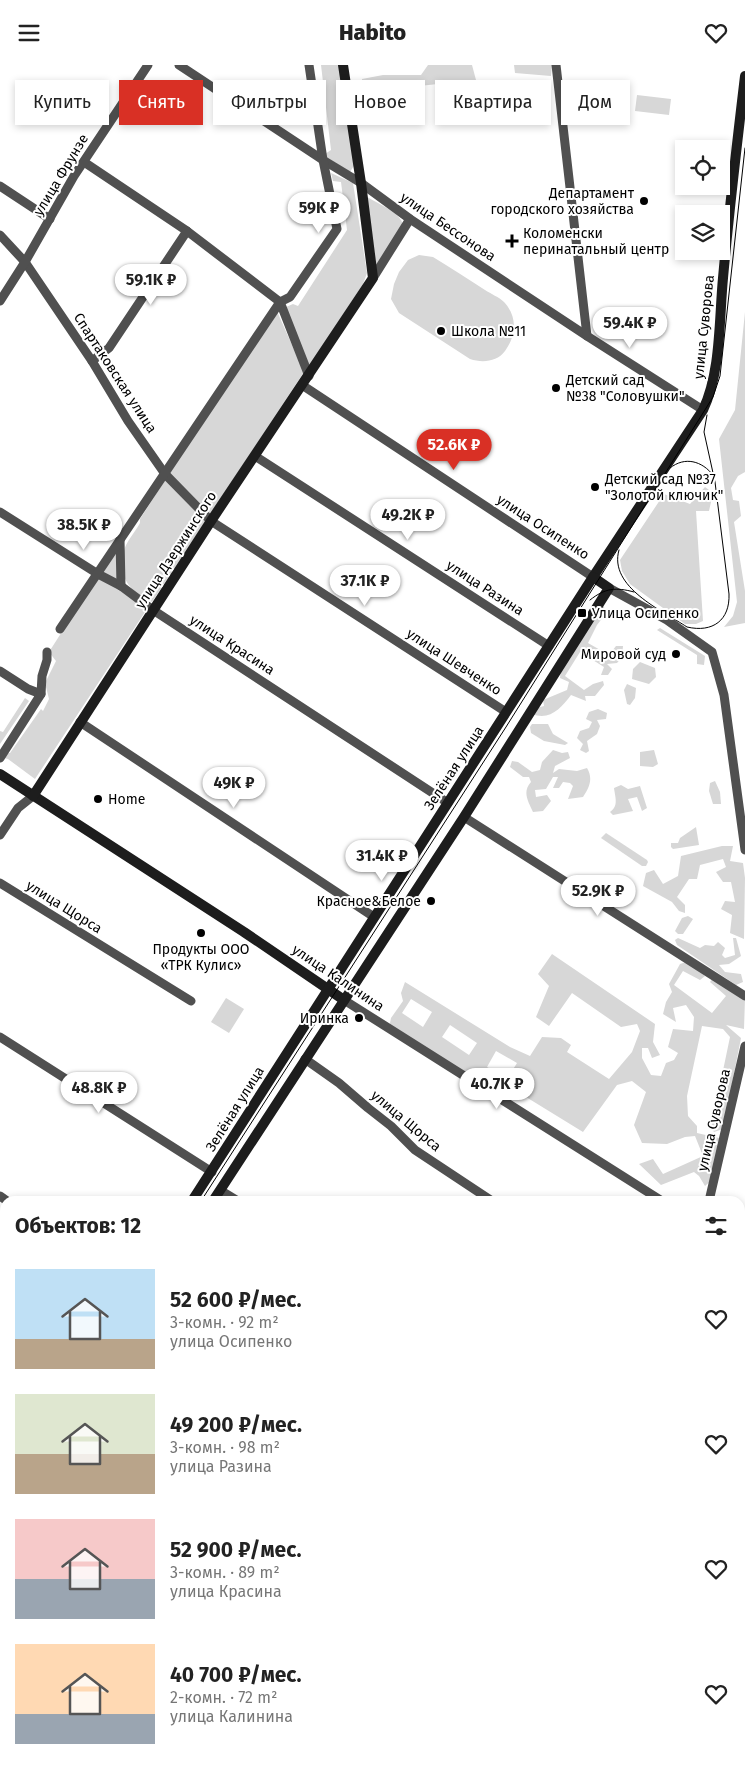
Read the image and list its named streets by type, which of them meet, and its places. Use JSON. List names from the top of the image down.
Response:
{
  "streets": {
    "street": [
      "улица Фрунзе",
      "улица Бессонова",
      "улица Суворова",
      "Спартаковская улица",
      "улица Осипенко",
      "улица Дзержинского",
      "улица Разина",
      "улица Красина",
      "улица Шевченко",
      "Зелёная улица",
      "улица Щорса",
      "улица Калинина"
    ]
  },
  "crossings": [
    ["улица Фрунзе", "Спартаковская улица"],
    ["улица Бессонова", "улица Суворова"],
    ["улица Бессонова", "улица Дзержинского"],
    ["улица Суворова", "улица Осипенко"],
    ["улица Суворова", "Зелёная улица"],
    ["Спартаковская улица", "улица Дзержинского"],
    ["Спартаковская улица", "улица Шевченко"],
    ["улица Осипенко", "улица Дзержинского"],
    ["улица Осипенко", "Зелёная улица"],
    ["улица Дзержинского", "улица Разина"],
    ["улица Дзержинского", "улица Красина"],
    ["улица Дзержинского", "улица Шевченко"],
    ["улица Дзержинского", "улица Калинина"],
    ["улица Разина", "Зелёная улица"],
    ["улица Красина", "Зелёная улица"],
    ["улица Шевченко", "Зелёная улица"],
    ["Зелёная улица", "улица Калинина"]
  ],
  "places": {
    "other": [
      "Департамент городского хозяйства",
      "Школа №11",
      "Детский сад №38 \"Соловушки\"",
      "Детский сад №37 \"Золотой ключик\"",
      "Мировой суд",
      "Home",
      "Красное&Белое",
      "Продукты ООО «ТРК Кулис»",
      "Иринка"
    ],
    "health": ["Коломенски перинатальный центр"],
    "transit": ["Улица Осипенко"]
  },
  "page": {
    "header": "Habito",
    "chip": [
      "Купить",
      "Снять",
      "Фильтры",
      "Новое",
      "Квартира",
      "Дом"
    ],
    "price": [
      "59K ₽",
      "59.1K ₽",
      "59.4K ₽",
      "52.6K ₽",
      "49.2K ₽",
      "38.5K ₽",
      "37.1K ₽",
      "49K ₽",
      "31.4K ₽",
      "52.9K ₽",
      "40.7K ₽",
      "48.8K ₽"
    ],
    "heading": "Объектов: 12",
    "list": [
      {
        "name": "52 600 ₽/мес.",
        "note": "3-комн. · 92 m² · улица Осипенко"
      },
      {
        "name": "49 200 ₽/мес.",
        "note": "3-комн. · 98 m² · улица Разина"
      },
      {
        "name": "52 900 ₽/мес.",
        "note": "3-комн. · 89 m² · улица Красина"
      },
      {
        "name": "40 700 ₽/мес.",
        "note": "2-комн. · 72 m² · улица Калинина"
      }
    ]
  }
}
